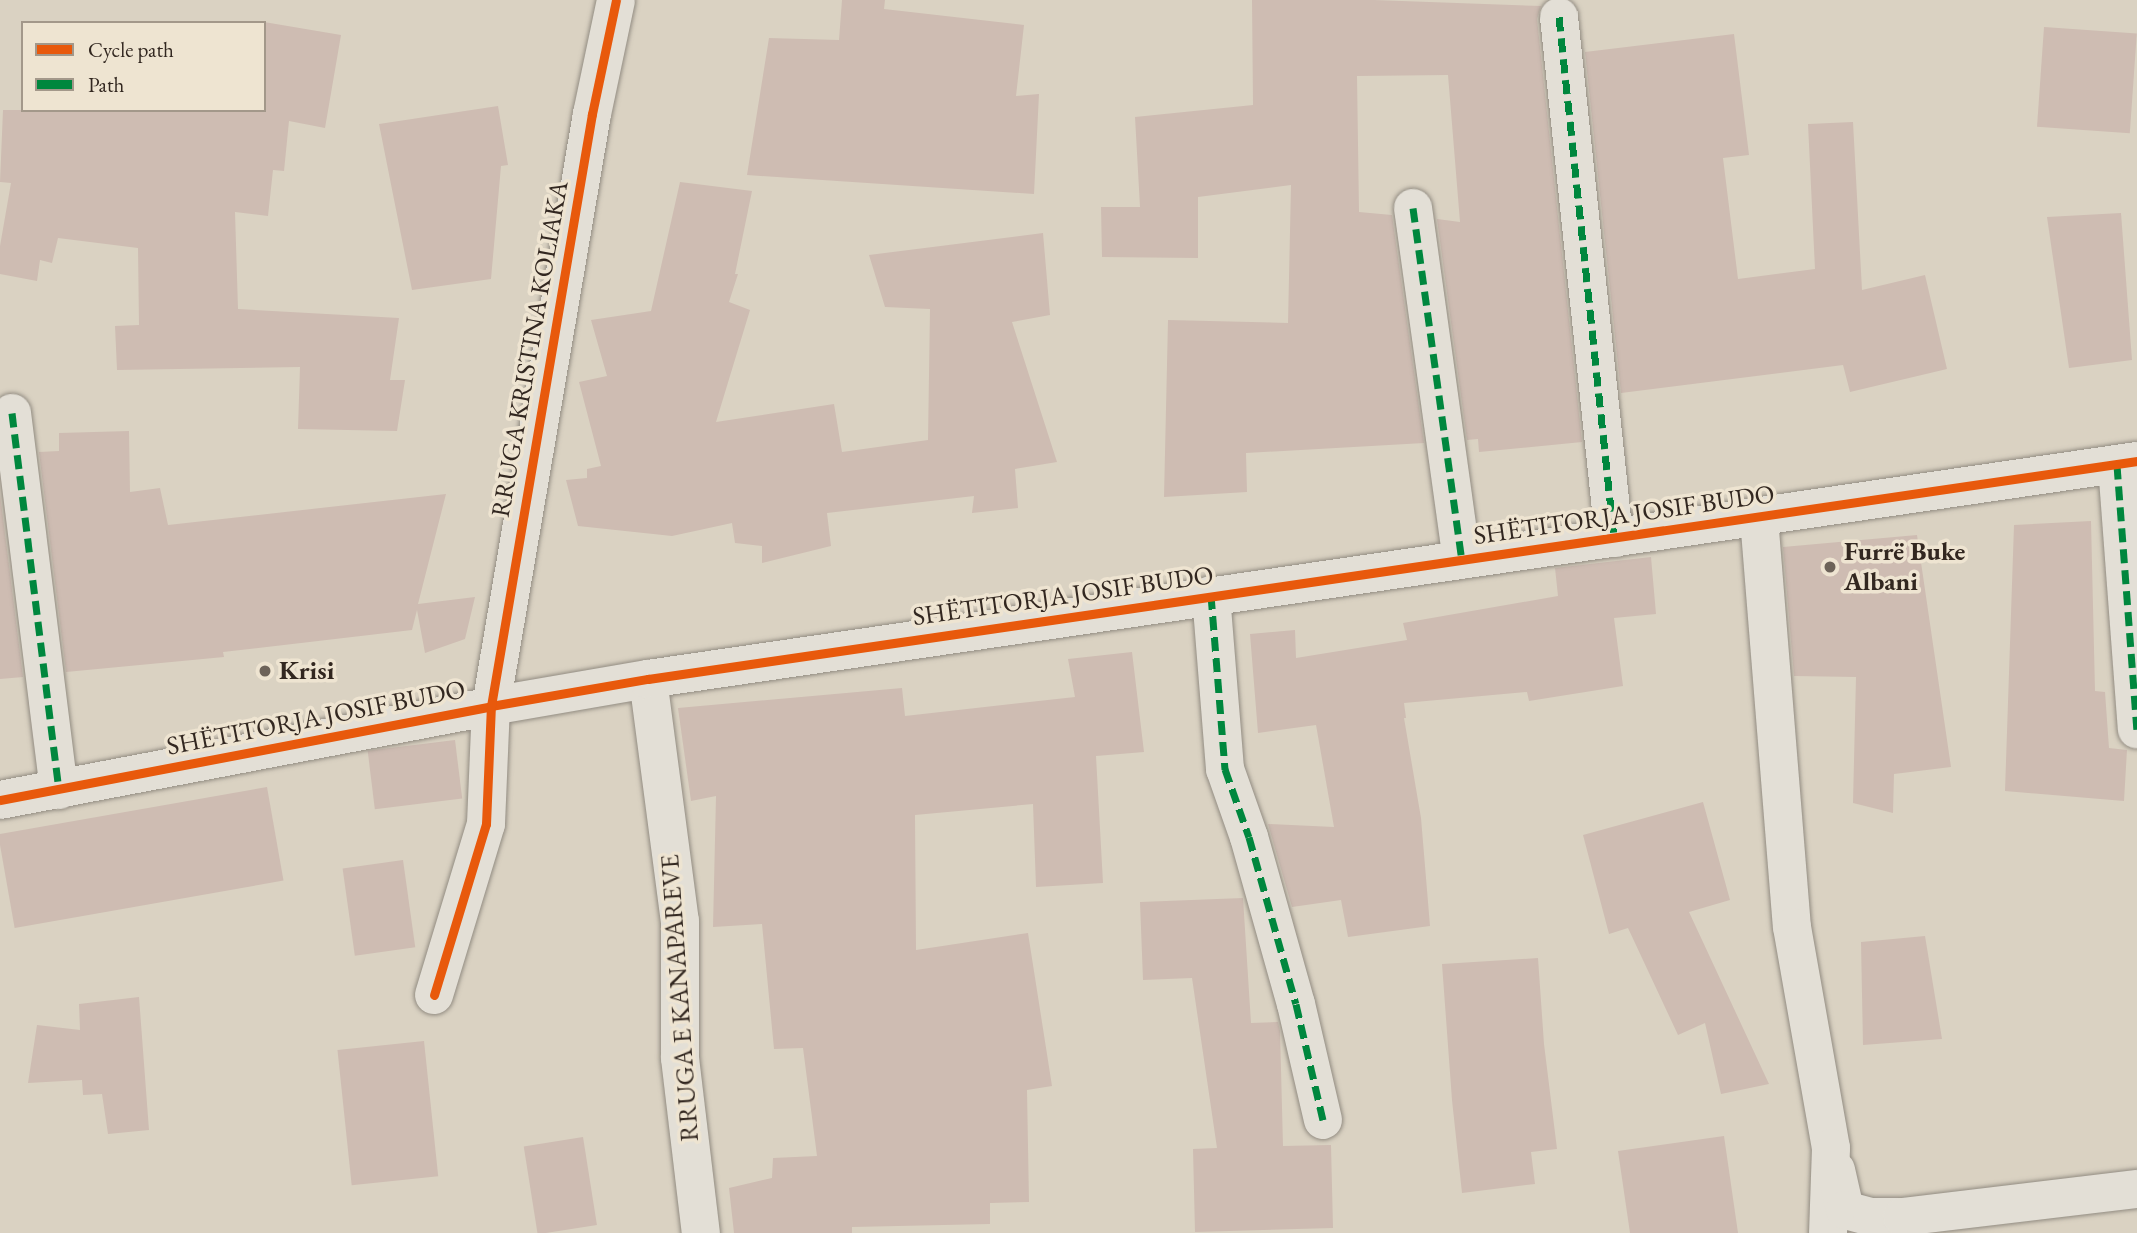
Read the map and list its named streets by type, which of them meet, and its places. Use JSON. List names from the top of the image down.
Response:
{
  "streets": {
    "street": ["RRUGA KRISTINA KOLIAKA", "SHËTITORJA JOSIF BUDO", "RRUGA E KANAPAREVE"]
  },
  "crossings": [
    ["RRUGA KRISTINA KOLIAKA", "SHËTITORJA JOSIF BUDO"],
    ["SHËTITORJA JOSIF BUDO", "RRUGA E KANAPAREVE"]
  ],
  "places": ["Furrë Buke Albani", "Krisi"],
  "legend": ["Cycle path", "Path"]
}
